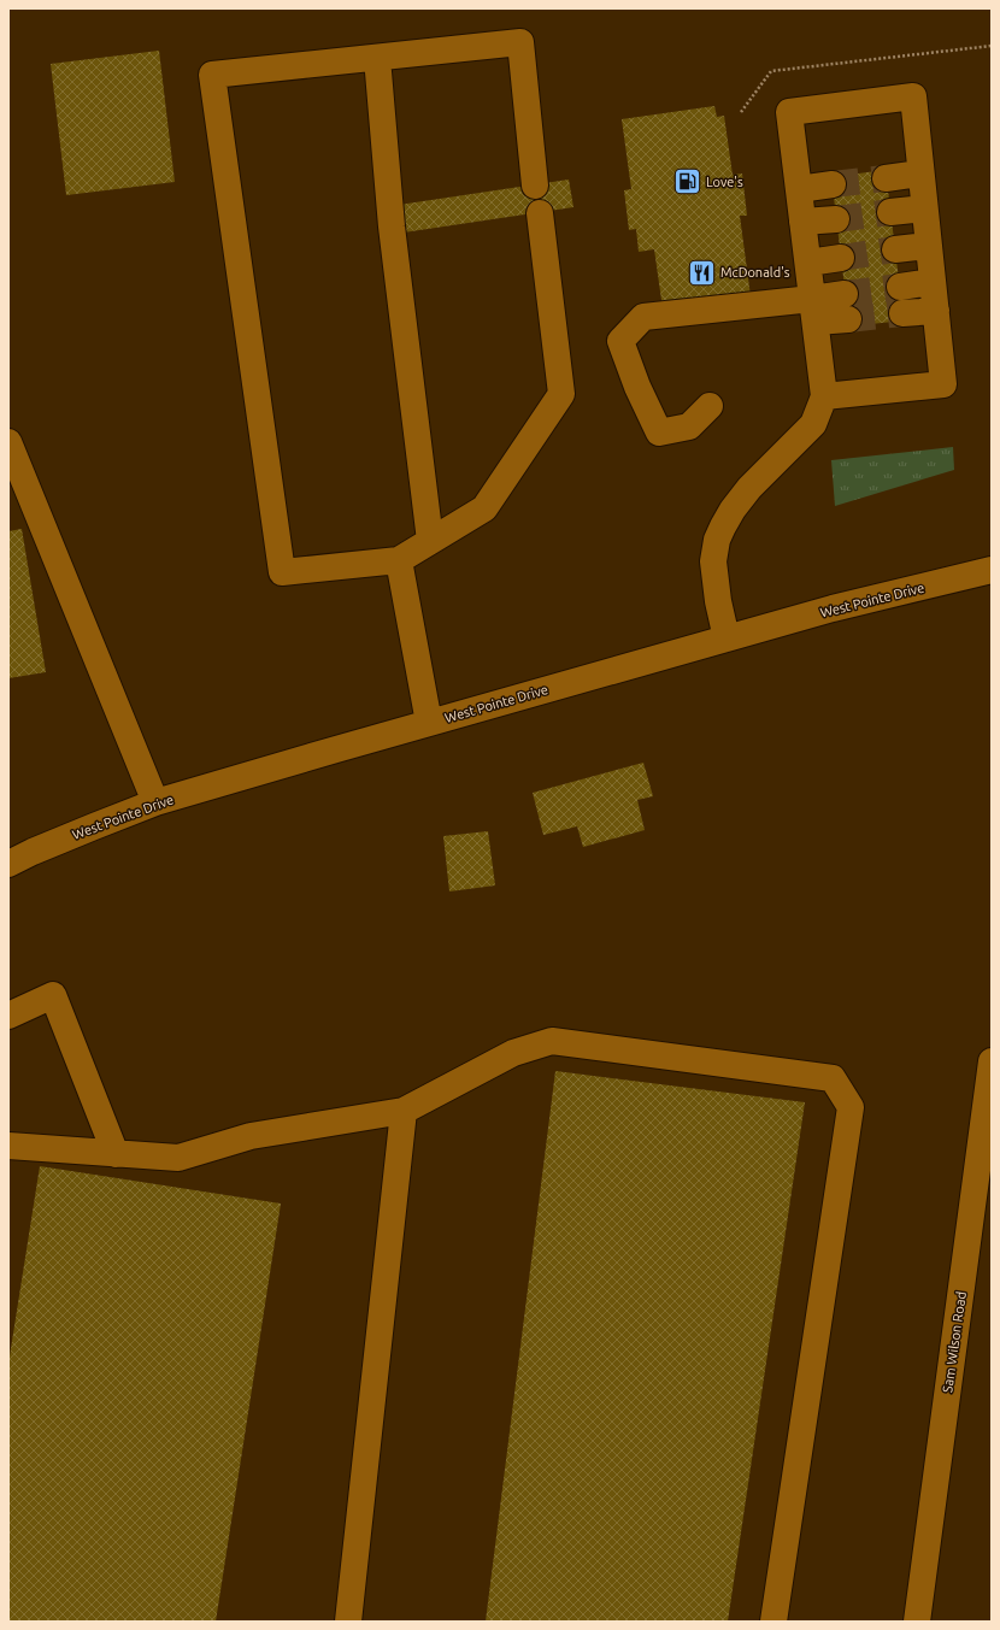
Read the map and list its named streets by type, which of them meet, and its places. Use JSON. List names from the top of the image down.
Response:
{
  "streets": {
    "street": ["West Pointe Drive", "Sam Wilson Road"]
  },
  "places": {
    "fuel station": ["Love's"],
    "restaurant": ["McDonald's"]
  }
}
